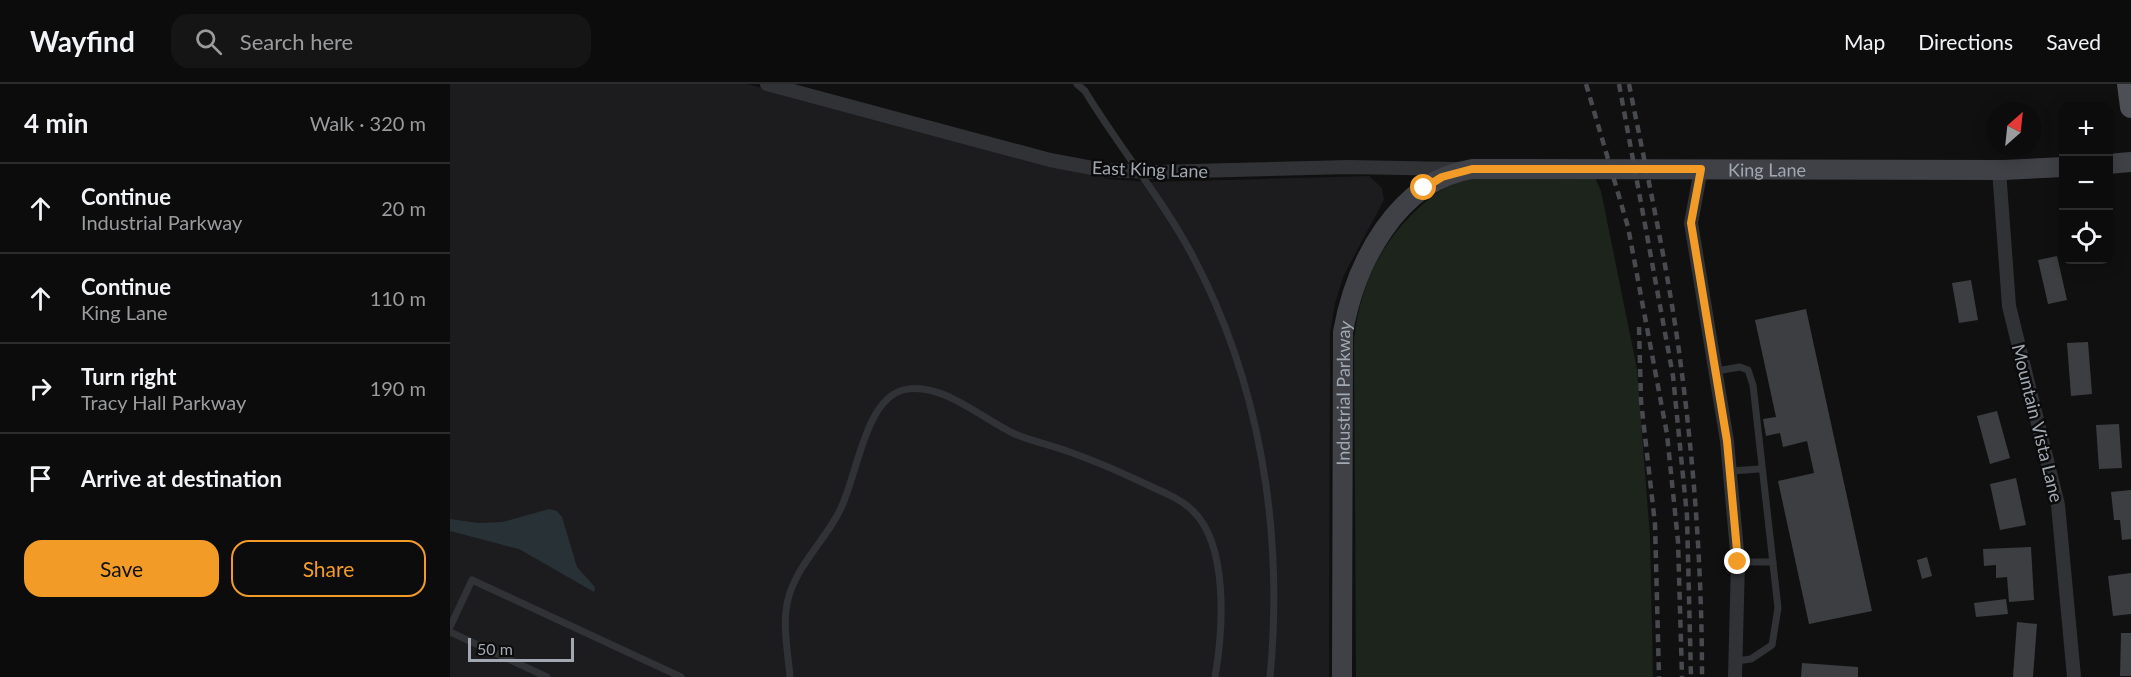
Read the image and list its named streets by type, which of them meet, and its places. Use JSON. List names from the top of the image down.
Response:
{
  "streets": {
    "street": [
      "East King Lane",
      "King Lane",
      "Industrial Parkway",
      "Mountain Vista Lane"
    ]
  },
  "crossings": [
    ["East King Lane", "King Lane"],
    ["East King Lane", "Industrial Parkway"],
    ["King Lane", "Industrial Parkway"],
    ["King Lane", "Mountain Vista Lane"]
  ],
  "scale_bar": "50 m",
  "north": "top right",
  "page": {
    "header": "Wayfind",
    "search": "Search here",
    "nav": ["Map", "Directions", "Saved"],
    "heading": ["4 min", "Walk · 320 m"],
    "map_buttons": ["+", "−"],
    "list": [
      ["Continue", "Industrial Parkway", "20 m"],
      ["Continue", "King Lane", "110 m"],
      ["Turn right", "Tracy Hall Parkway", "190 m"],
      "Arrive at destination"
    ],
    "buttons": ["Save", "Share"],
    "scale": "50 m"
  }
}
